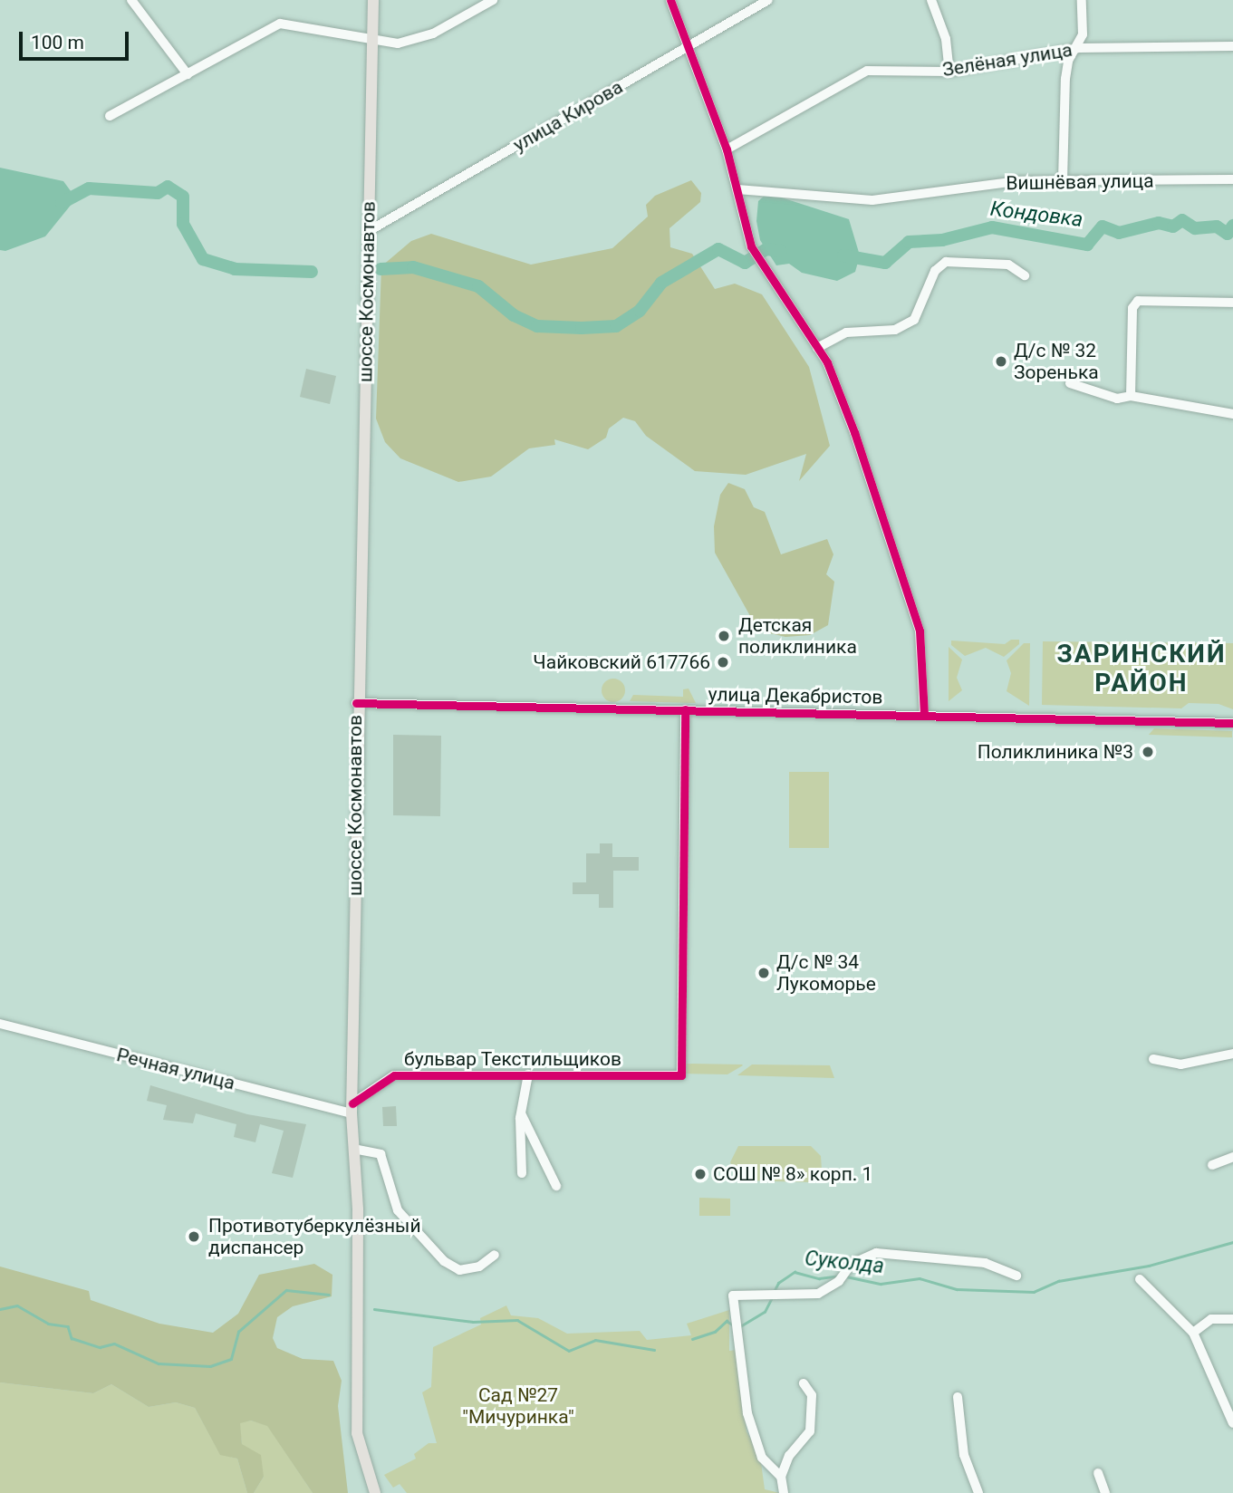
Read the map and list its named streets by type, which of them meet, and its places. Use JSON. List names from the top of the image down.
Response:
{
  "streets": {
    "main road": ["шоссе Космонавтов"],
    "street": [
      "Зелёная улица",
      "улица Кирова",
      "Вишнёвая улица",
      "улица Декабристов",
      "бульвар Текстильщиков",
      "Речная улица"
    ]
  },
  "crossings": [
    ["улица Кирова", "шоссе Космонавтов"],
    ["шоссе Космонавтов", "улица Декабристов"],
    ["шоссе Космонавтов", "бульвар Текстильщиков"],
    ["шоссе Космонавтов", "Речная улица"],
    ["улица Декабристов", "бульвар Текстильщиков"],
    ["бульвар Текстильщиков", "Речная улица"]
  ],
  "districts": ["ЗАРИНСКИЙ РАЙОН"],
  "water": ["Кондовка", "Суколда"],
  "parks": ["Сад №27 \"Мичуринка\""],
  "places": [
    "Д/с № 32 Зоренька",
    "Детская поликлиника",
    "Чайковский 617766",
    "Поликлиника №3",
    "Д/с № 34 Лукоморье",
    "СОШ № 8» корп. 1",
    "Противотуберкулёзный диспансер"
  ],
  "scale_bar": "100 m"
}
